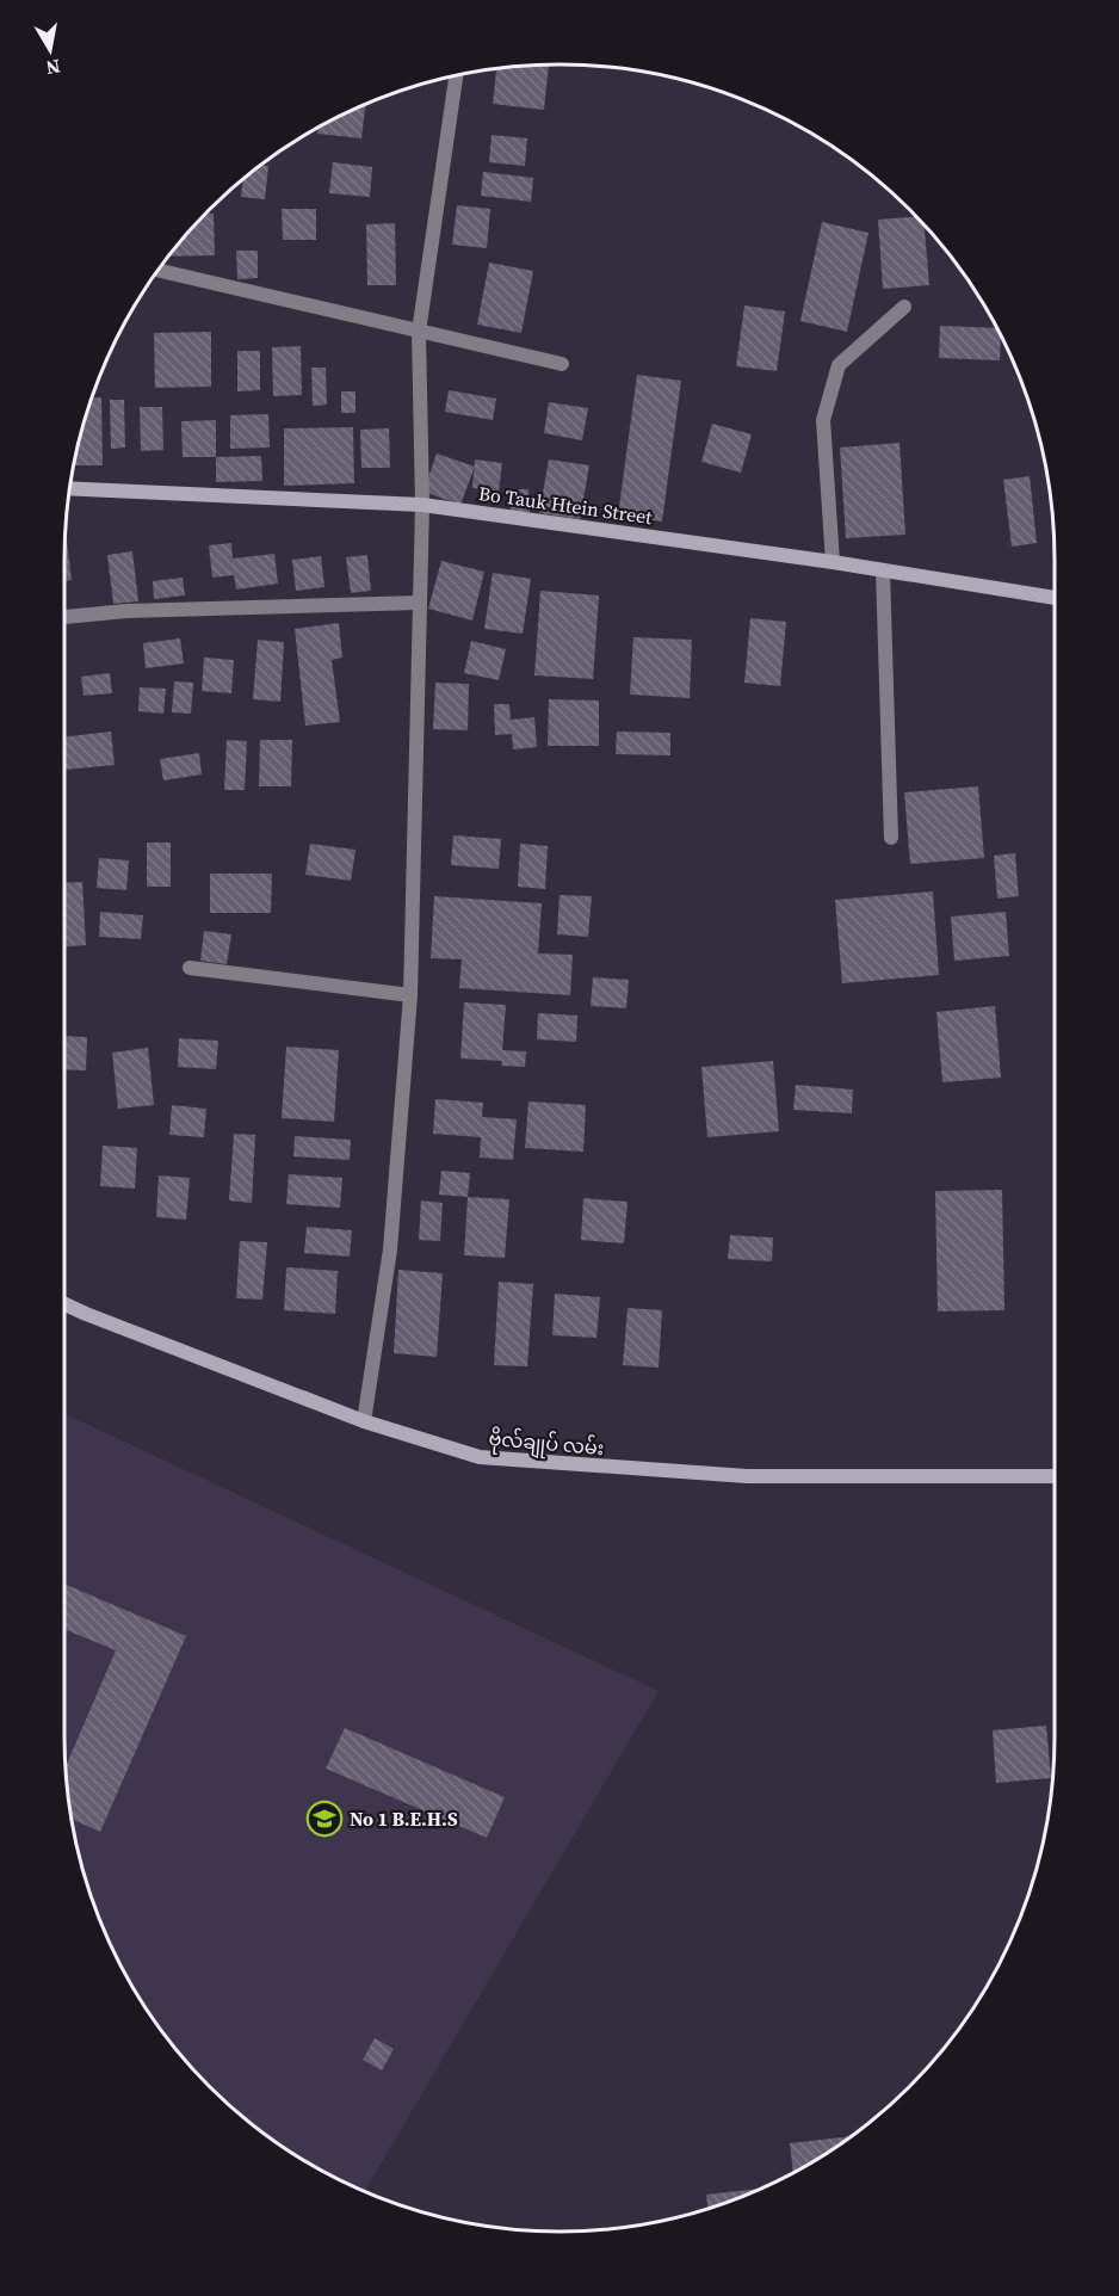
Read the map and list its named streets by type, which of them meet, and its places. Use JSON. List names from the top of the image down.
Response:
{
  "streets": {
    "main road": ["Bo Tauk Htein Street", "ဗိုလ်ချုပ် လမ်း"]
  },
  "places": {
    "school or university": ["No 1 B.E.H.S"]
  },
  "north": "bottom"
}
